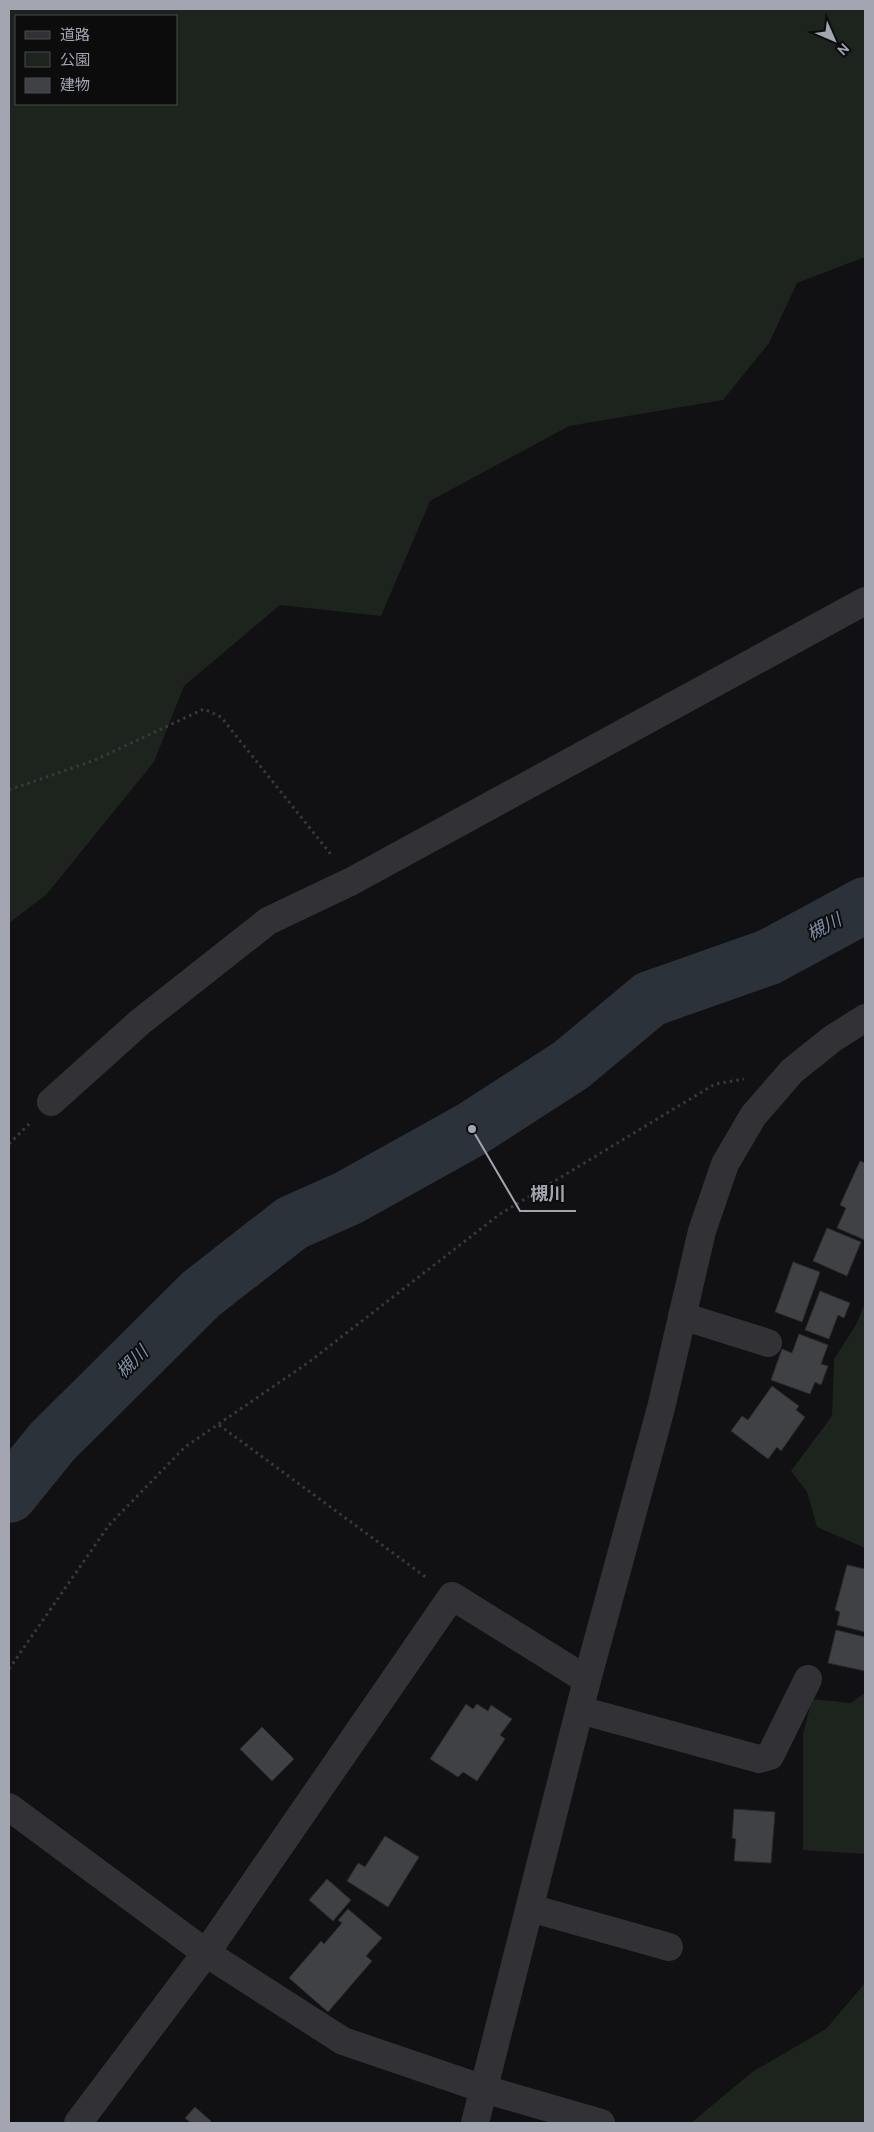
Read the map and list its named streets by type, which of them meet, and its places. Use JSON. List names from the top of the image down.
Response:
{
  "water": ["槻川"],
  "places": ["槻川"],
  "legend": ["道路", "公園", "建物"],
  "north": "bottom right"
}
